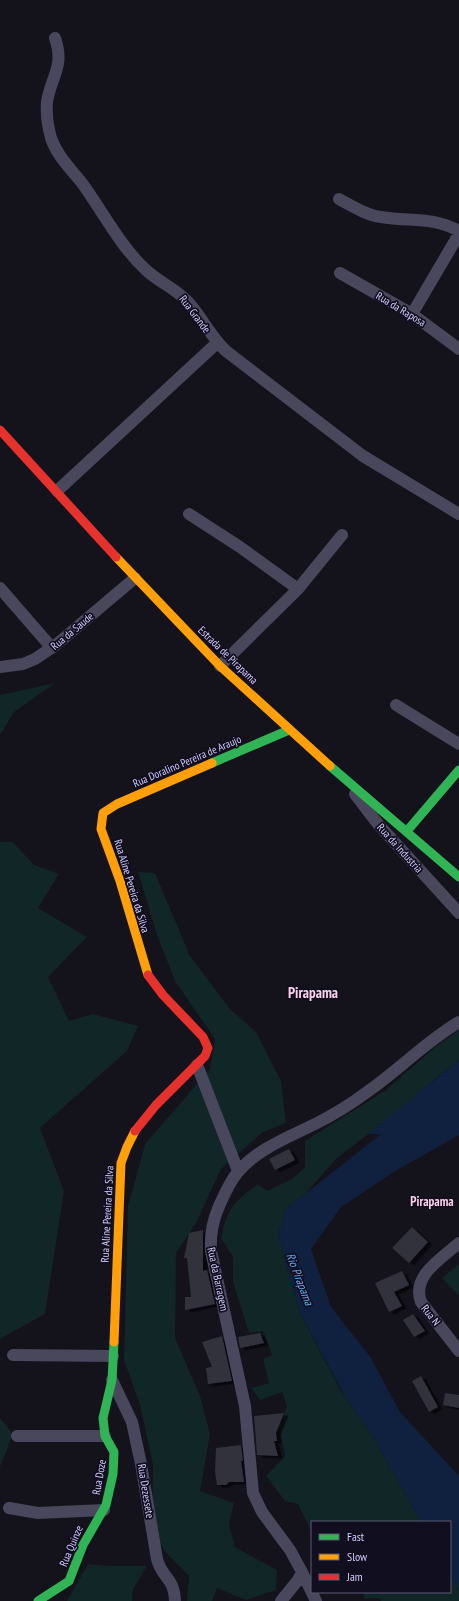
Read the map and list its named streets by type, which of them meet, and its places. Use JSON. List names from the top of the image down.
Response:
{
  "streets": {
    "street": [
      "Rua da Raposa",
      "Rua Grande",
      "Rua da Saude",
      "Estrada de Pirapama",
      "Rua Doralino Pereira de Araujo",
      "Rua da Industria",
      "Rua Aline Pereira da Silva",
      "Rua da Barragem",
      "Rua N",
      "Rua Doze",
      "Rua Dezessete",
      "Rua Quinze"
    ]
  },
  "crossings": [
    ["Rua da Saude", "Estrada de Pirapama"],
    ["Estrada de Pirapama", "Rua Doralino Pereira de Araujo"],
    ["Estrada de Pirapama", "Rua da Industria"],
    ["Rua Doralino Pereira de Araujo", "Rua Aline Pereira da Silva"],
    ["Rua Aline Pereira da Silva", "Rua Doze"],
    ["Rua Aline Pereira da Silva", "Rua Dezessete"],
    ["Rua Doze", "Rua Dezessete"],
    ["Rua Doze", "Rua Quinze"]
  ],
  "districts": ["Pirapama", "Pirapama"],
  "water": ["Rio Pirapama"],
  "legend": ["Fast", "Slow", "Jam"]
}
